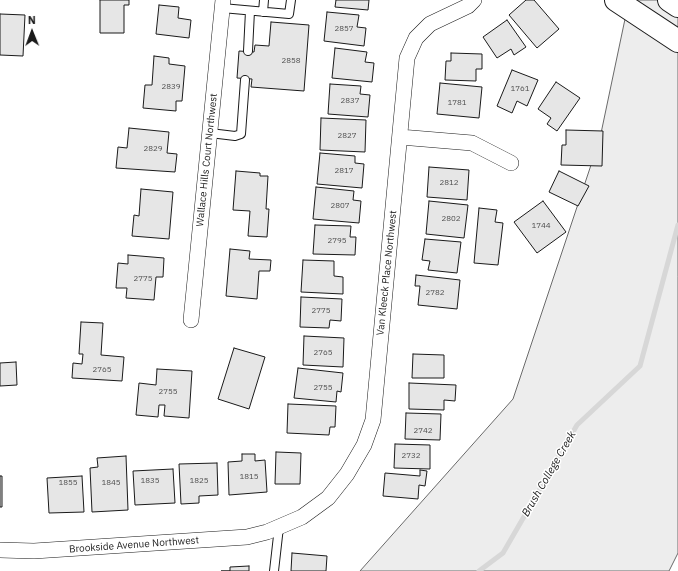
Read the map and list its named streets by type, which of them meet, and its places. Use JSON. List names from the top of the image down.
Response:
{
  "streets": {
    "street": ["Wallace Hills Court Northwest", "Van Kleeck Place Northwest", "Brookside Avenue Northwest"]
  },
  "crossings": [
    ["Van Kleeck Place Northwest", "Brookside Avenue Northwest"]
  ],
  "water": ["Brush College Creek"],
  "house_numbers": [
    "2857",
    "2858",
    "2839",
    "1761",
    "2837",
    "1781",
    "2827",
    "2829",
    "2817",
    "2812",
    "2807",
    "2802",
    "1744",
    "2795",
    "2775",
    "2782",
    "2775",
    "2765",
    "2765",
    "2755",
    "2755",
    "2742",
    "2732",
    "1815",
    "1835",
    "1825",
    "1855",
    "1845"
  ],
  "north": "top"
}
